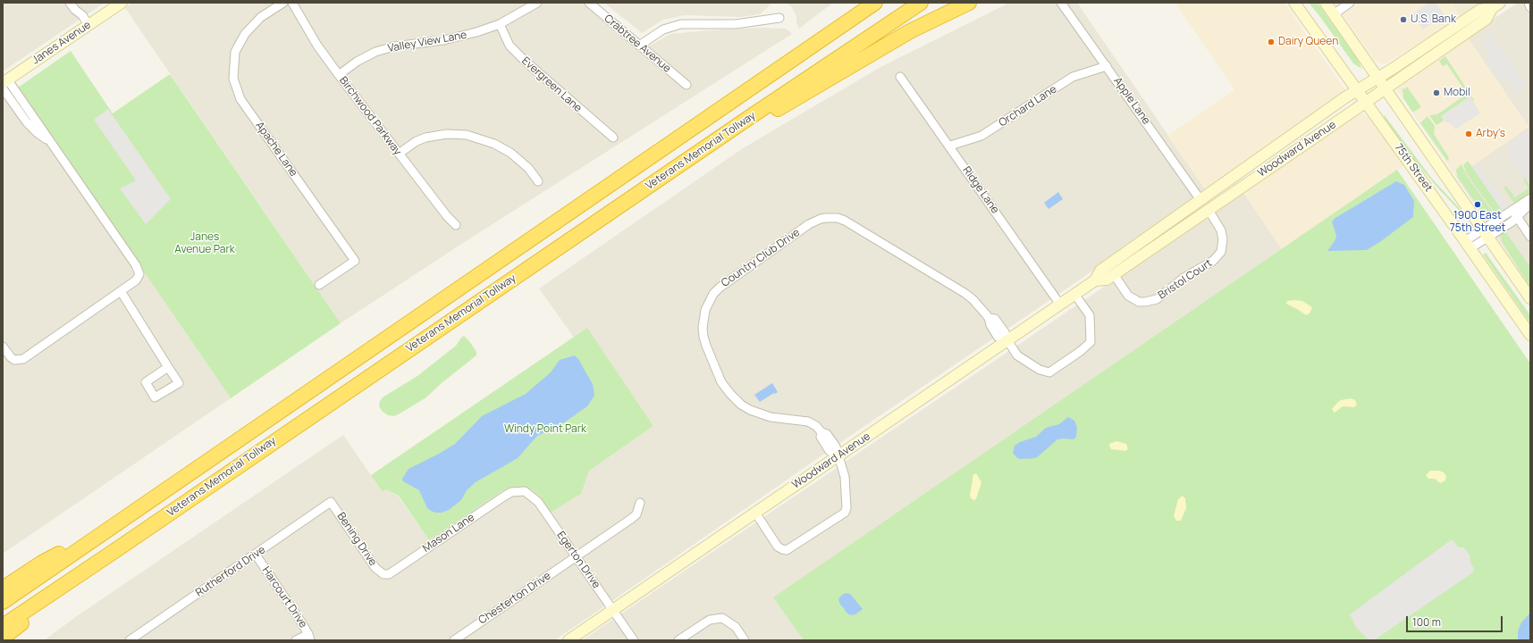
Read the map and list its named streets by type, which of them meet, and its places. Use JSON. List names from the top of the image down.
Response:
{
  "streets": {
    "highway": ["Veterans Memorial Tollway"],
    "main road": ["Janes Avenue", "Woodward Avenue", "75th Street"],
    "street": [
      "Valley View Lane",
      "Crabtree Avenue",
      "Evergreen Lane",
      "Apple Lane",
      "Orchard Lane",
      "Birchwood Parkway",
      "Apache Lane",
      "Ridge Lane",
      "Country Club Drive",
      "Bristol Court",
      "Mason Lane",
      "Bening Drive",
      "Egerton Drive",
      "Rutherford Drive",
      "Harcourt Drive",
      "Chesterton Drive"
    ]
  },
  "crossings": [
    ["Valley View Lane", "Evergreen Lane"],
    ["Valley View Lane", "Birchwood Parkway"],
    ["Apple Lane", "Orchard Lane"],
    ["Apple Lane", "Woodward Avenue"],
    ["Orchard Lane", "Ridge Lane"],
    ["Woodward Avenue", "75th Street"],
    ["Woodward Avenue", "Ridge Lane"],
    ["Woodward Avenue", "Country Club Drive"],
    ["Woodward Avenue", "Bristol Court"],
    ["Woodward Avenue", "Egerton Drive"],
    ["Mason Lane", "Bening Drive"],
    ["Mason Lane", "Egerton Drive"],
    ["Bening Drive", "Rutherford Drive"],
    ["Egerton Drive", "Chesterton Drive"],
    ["Rutherford Drive", "Harcourt Drive"]
  ],
  "parks": ["Janes Avenue Park", "Windy Point Park"],
  "places": [
    "U.S. Bank",
    "Dairy Queen",
    "Mobil",
    "Arby's",
    "1900 East 75th Street"
  ],
  "scale_bar": "100 m"
}
